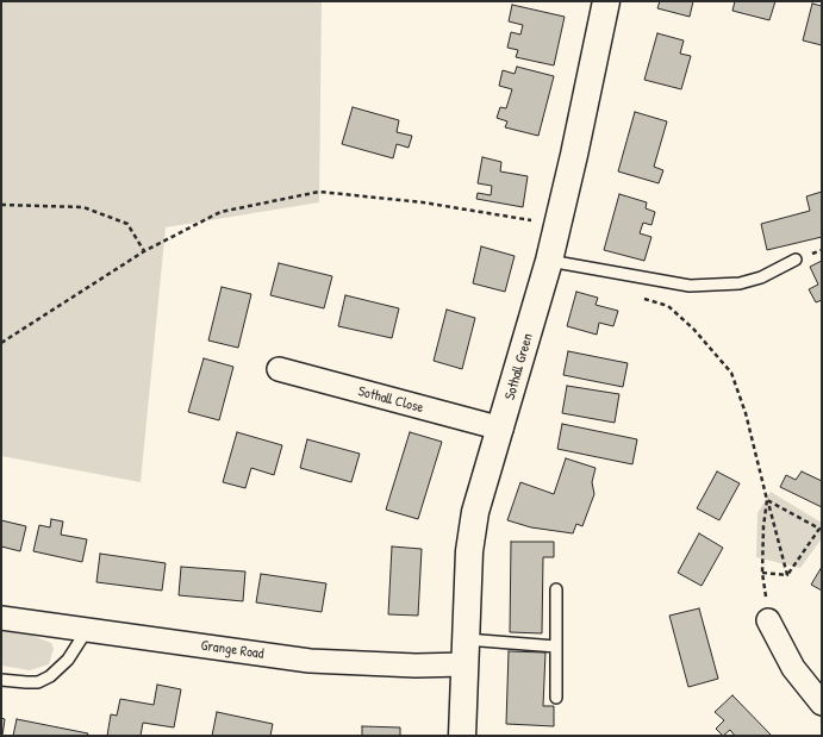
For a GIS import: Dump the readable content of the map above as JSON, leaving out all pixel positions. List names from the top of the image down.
{
  "streets": {
    "street": ["Sothall Green", "Sothall Close", "Grange Road"]
  },
  "crossings": [
    ["Sothall Green", "Sothall Close"],
    ["Sothall Green", "Grange Road"]
  ]
}
